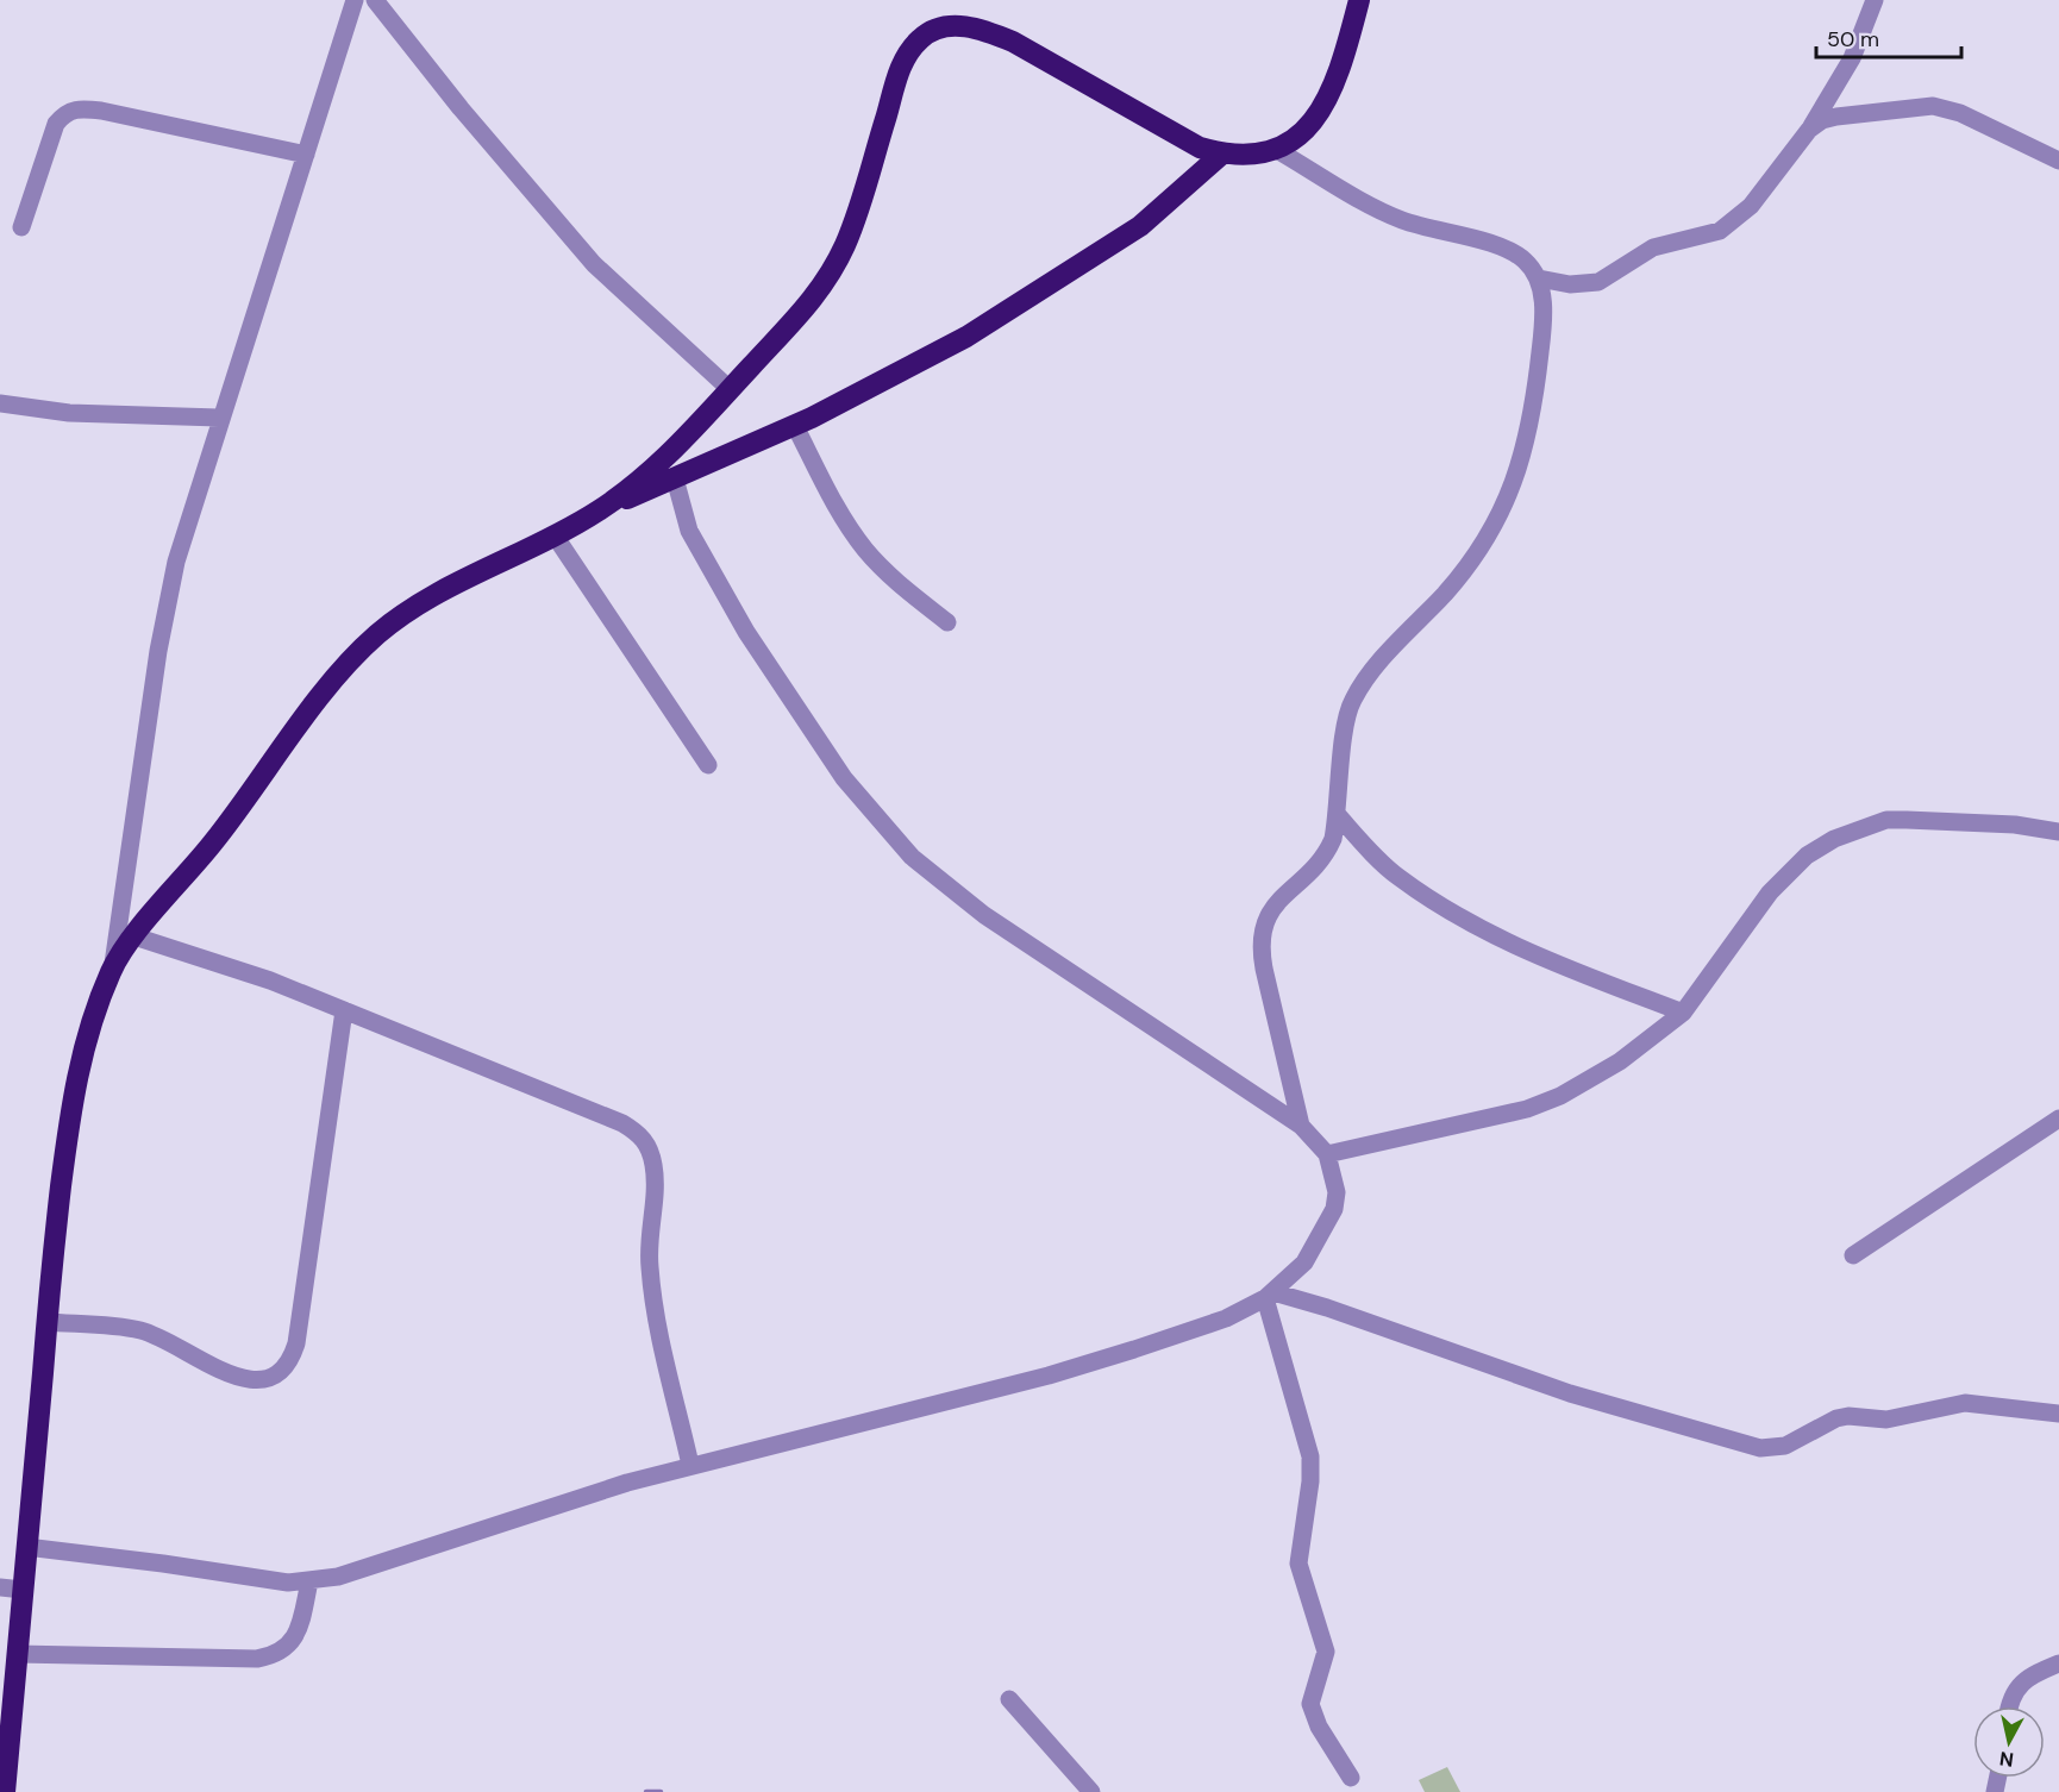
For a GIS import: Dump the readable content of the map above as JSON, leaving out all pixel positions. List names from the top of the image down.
{
  "scale_bar": "50 m",
  "north": "bottom"
}
